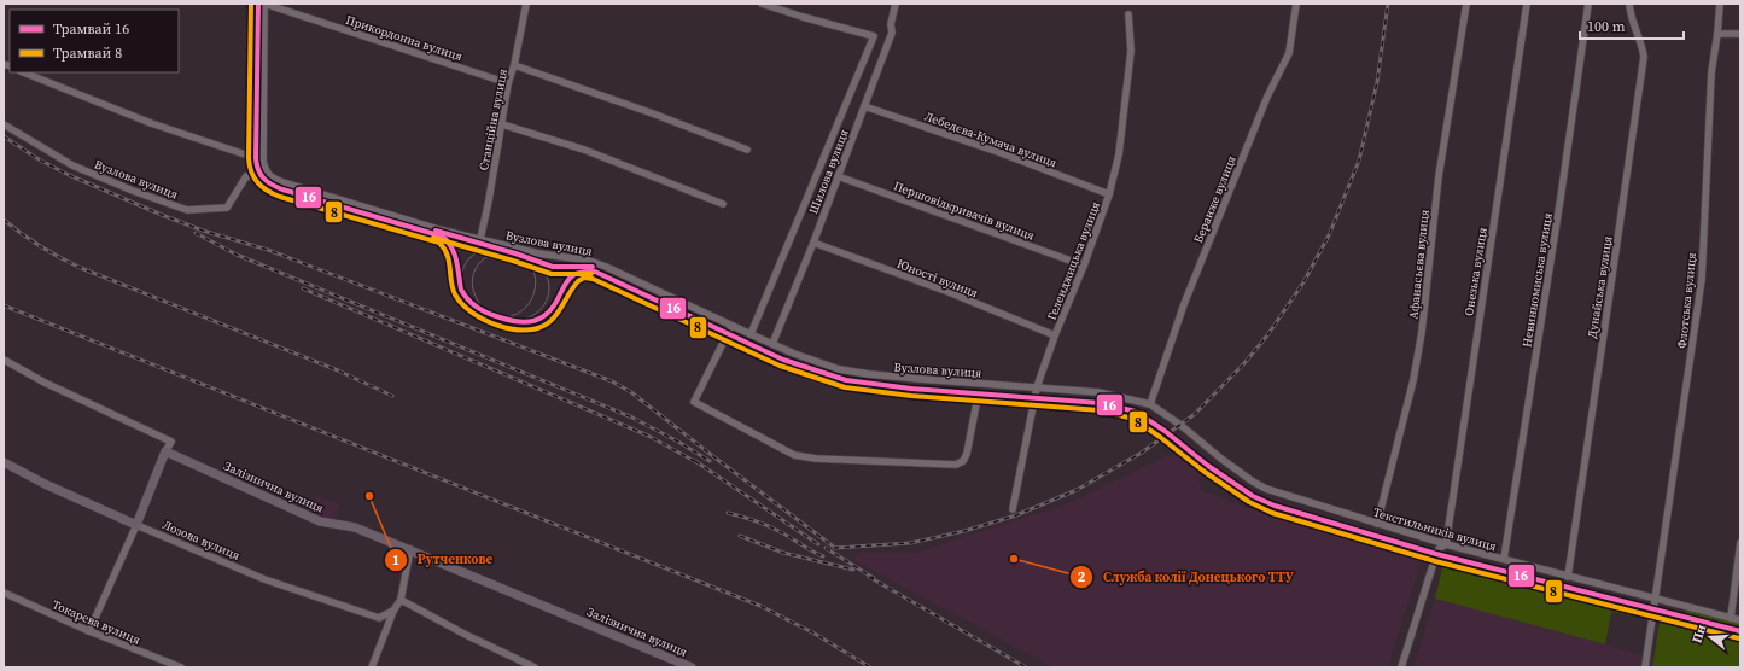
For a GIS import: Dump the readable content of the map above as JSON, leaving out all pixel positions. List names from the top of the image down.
{
  "streets": {
    "main road": ["Залізнична вулиця", "Лозова вулиця"],
    "street": [
      "Прикордонна вулиця",
      "Станційна вулиця",
      "Лебедєва-Кумача вулиця",
      "Шилова вулиця",
      "Вузлова вулиця",
      "Беранже вулиця",
      "Першовідкривачів вулиця",
      "Геленджицька вулиця",
      "Афанасьєва вулиця",
      "Онезька вулиця",
      "Юності вулиця",
      "Невинномиська вулиця",
      "Дунайська вулиця",
      "Флотська вулиця",
      "Текстильників вулиця",
      "Токарева вулиця"
    ]
  },
  "crossings": [
    ["Прикордонна вулиця", "Станційна вулиця"],
    ["Станційна вулиця", "Вузлова вулиця"],
    ["Лебедєва-Кумача вулиця", "Шилова вулиця"],
    ["Лебедєва-Кумача вулиця", "Геленджицька вулиця"],
    ["Шилова вулиця", "Вузлова вулиця"],
    ["Шилова вулиця", "Першовідкривачів вулиця"],
    ["Шилова вулиця", "Юності вулиця"],
    ["Вузлова вулиця", "Беранже вулиця"],
    ["Вузлова вулиця", "Геленджицька вулиця"],
    ["Вузлова вулиця", "Текстильників вулиця"],
    ["Беранже вулиця", "Текстильників вулиця"],
    ["Першовідкривачів вулиця", "Геленджицька вулиця"],
    ["Геленджицька вулиця", "Юності вулиця"],
    ["Афанасьєва вулиця", "Текстильників вулиця"],
    ["Онезька вулиця", "Текстильників вулиця"],
    ["Невинномиська вулиця", "Текстильників вулиця"],
    ["Дунайська вулиця", "Текстильників вулиця"],
    ["Флотська вулиця", "Текстильників вулиця"]
  ],
  "places": ["Рутченкове", "Служба колії Донецького ТТУ"],
  "lines": ["tram line 16", "tram line 8"],
  "legend": ["Трамвай 16", "Трамвай 8"],
  "scale_bar": "100 m",
  "north": "left"
}
